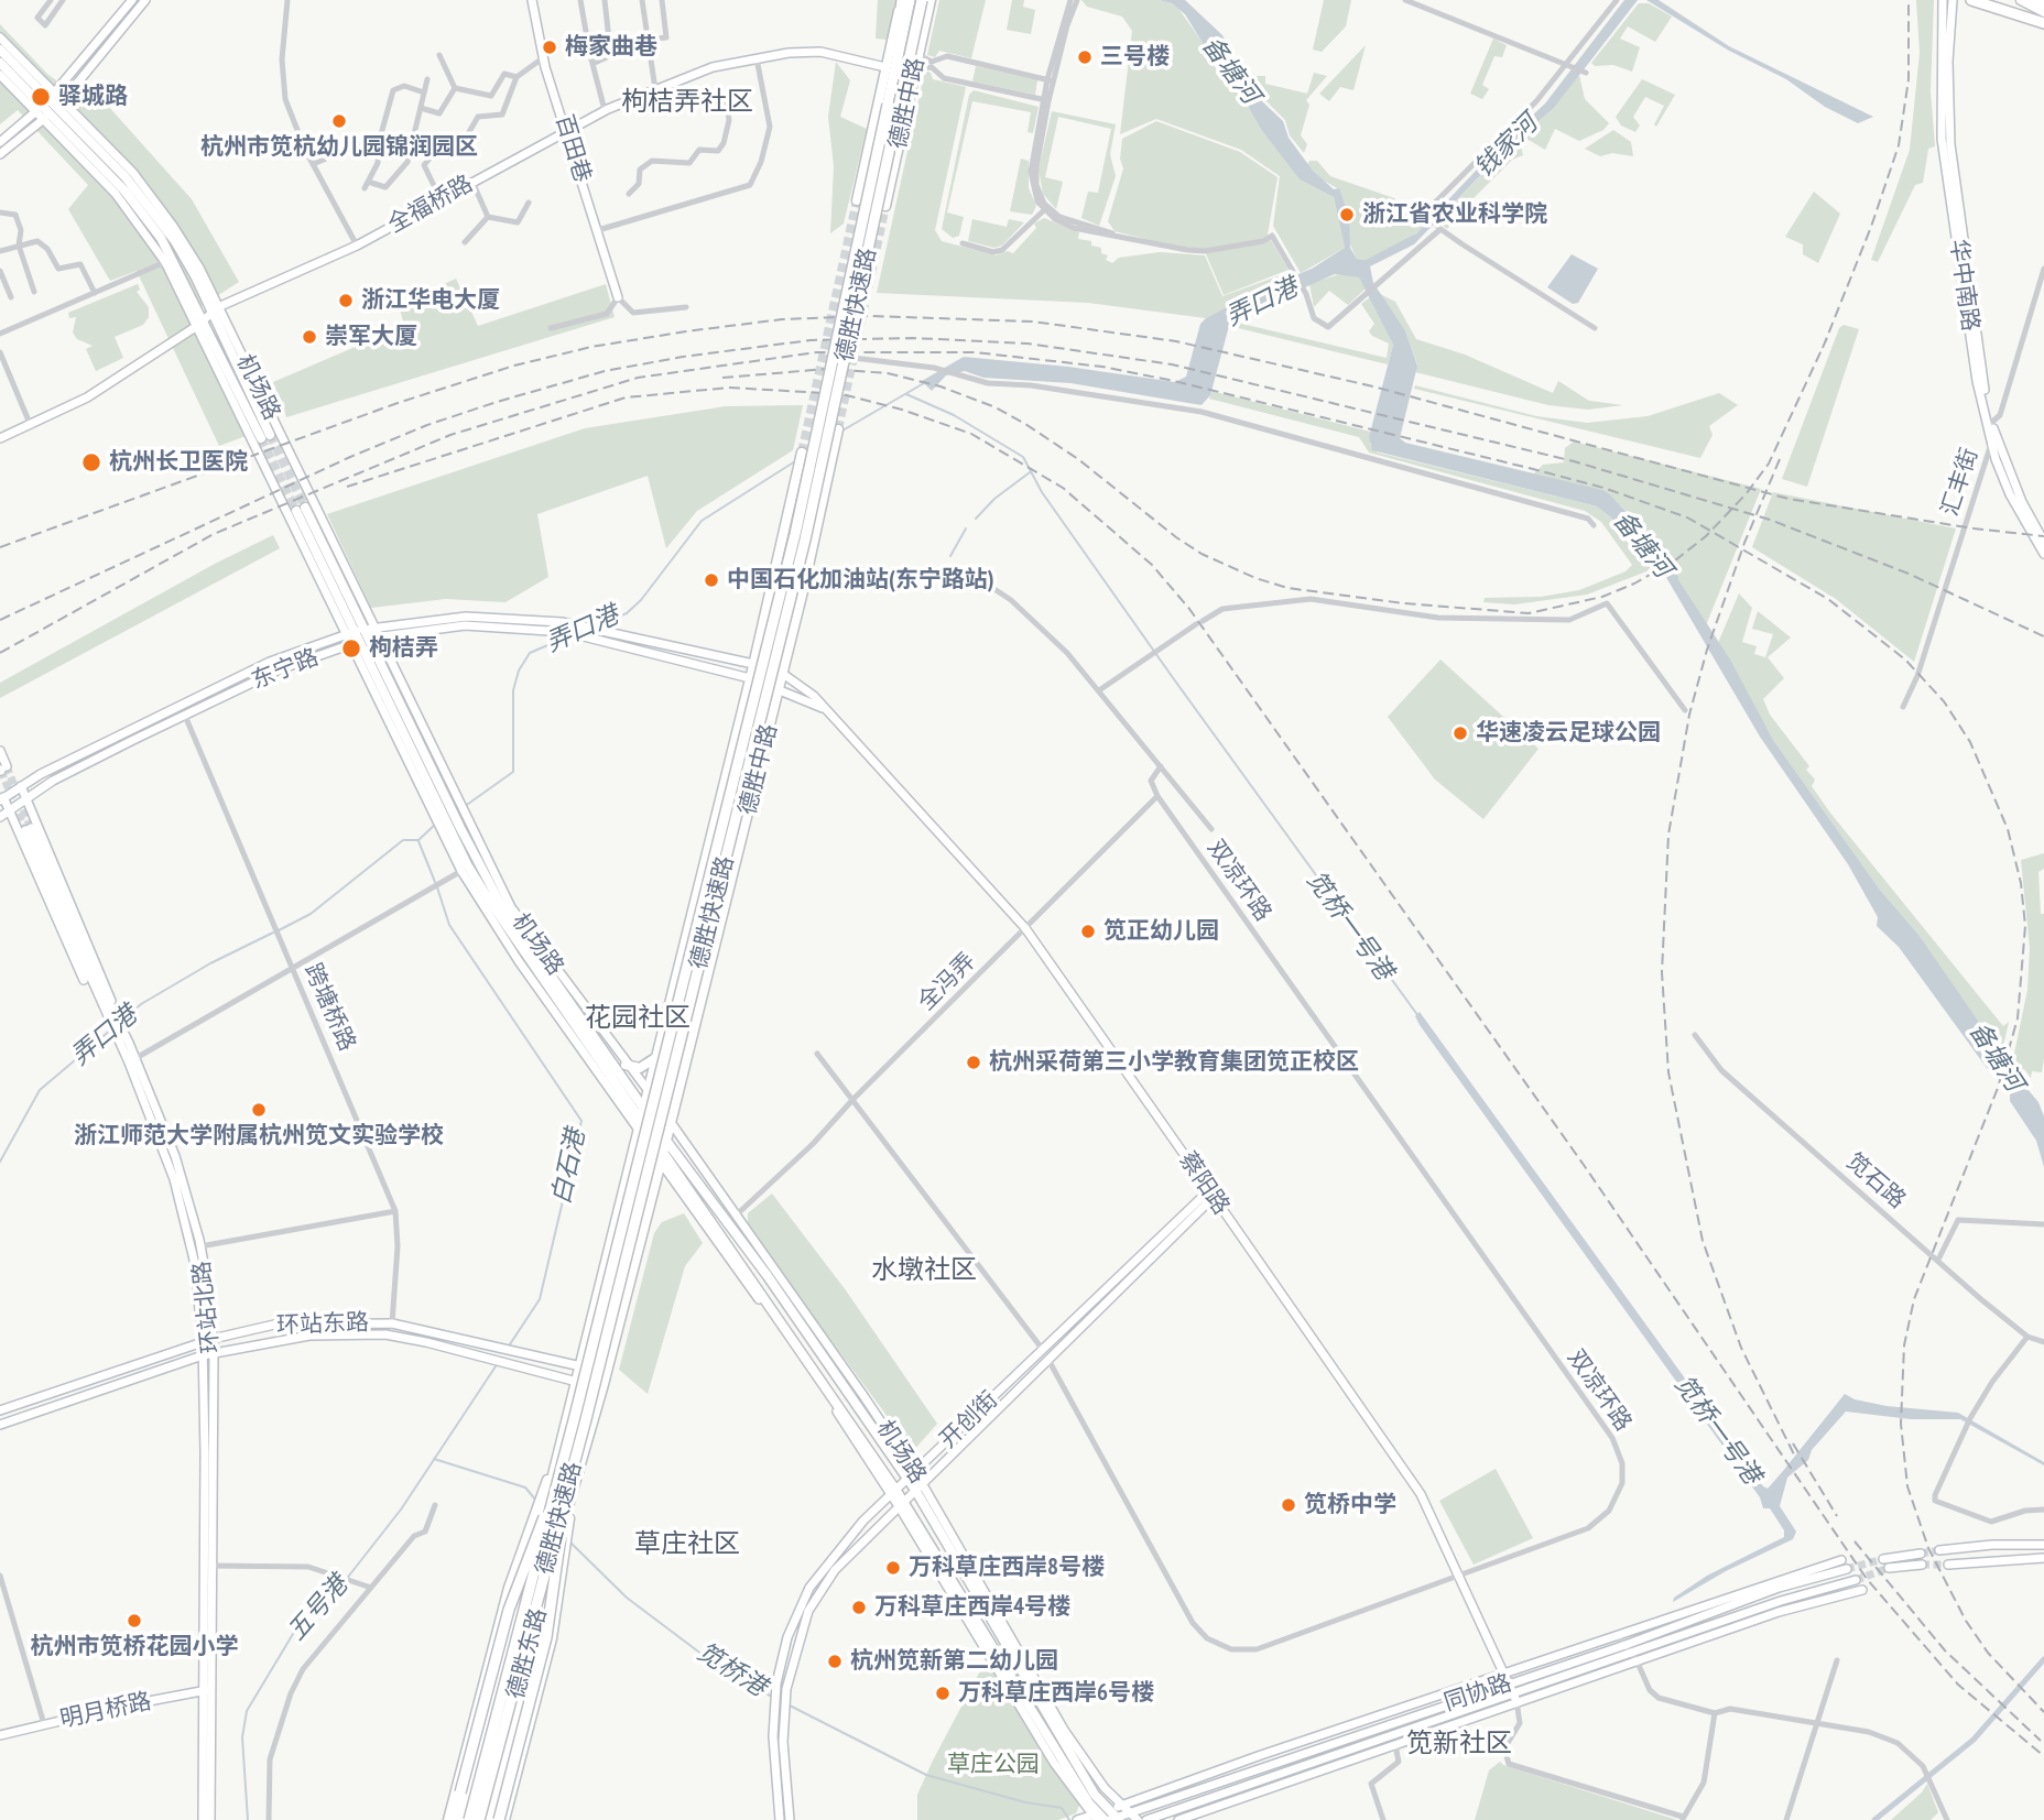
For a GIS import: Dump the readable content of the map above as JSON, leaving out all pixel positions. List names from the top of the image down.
{
  "streets": {
    "highway": ["德胜快速路"],
    "main road": [
      "德胜中路",
      "百田巷",
      "全福桥路",
      "华中南路",
      "机场路",
      "东宁路",
      "蔡阳路",
      "环站北路",
      "环站东路",
      "开创街",
      "德胜东路",
      "同协路",
      "明月桥路"
    ],
    "street": [
      "汇丰街",
      "双凉环路",
      "全冯弄",
      "跨塘桥路",
      "笕石路"
    ]
  },
  "crossings": [
    ["德胜中路", "全福桥路"],
    ["德胜中路", "机场路"],
    ["德胜中路", "东宁路"],
    ["德胜中路", "蔡阳路"],
    ["德胜中路", "德胜东路"],
    ["百田巷", "全福桥路"],
    ["全福桥路", "机场路"],
    ["华中南路", "汇丰街"],
    ["德胜快速路", "德胜东路"],
    ["机场路", "东宁路"],
    ["机场路", "全冯弄"],
    ["机场路", "开创街"],
    ["机场路", "德胜东路"],
    ["机场路", "同协路"],
    ["东宁路", "跨塘桥路"],
    ["东宁路", "蔡阳路"],
    ["双凉环路", "全冯弄"],
    ["双凉环路", "蔡阳路"],
    ["双凉环路", "开创街"],
    ["全冯弄", "蔡阳路"],
    ["跨塘桥路", "环站东路"],
    ["蔡阳路", "开创街"],
    ["蔡阳路", "同协路"],
    ["环站北路", "环站东路"],
    ["环站北路", "明月桥路"],
    ["环站东路", "德胜东路"]
  ],
  "districts": [
    "枸桔弄社区",
    "花园社区",
    "水墩社区",
    "草庄社区",
    "笕新社区"
  ],
  "water": [
    "备塘河",
    "钱家河",
    "弄口港",
    "笕桥一号港",
    "白石港",
    "五号港",
    "笕桥港"
  ],
  "parks": ["草庄公园"],
  "places": [
    "梅家曲巷",
    "三号楼",
    "驿城路",
    "杭州市笕杭幼儿园锦润园区",
    "浙江省农业科学院",
    "浙江华电大厦",
    "崇军大厦",
    "杭州长卫医院",
    "中国石化加油站(东宁路站)",
    "枸桔弄",
    "华速凌云足球公园",
    "笕正幼儿园",
    "杭州采荷第三小学教育集团笕正校区",
    "浙江师范大学附属杭州笕文实验学校",
    "笕桥中学",
    "万科草庄西岸8号楼",
    "万科草庄西岸4号楼",
    "杭州市笕桥花园小学",
    "杭州笕新第二幼儿园",
    "万科草庄西岸6号楼"
  ]
}
